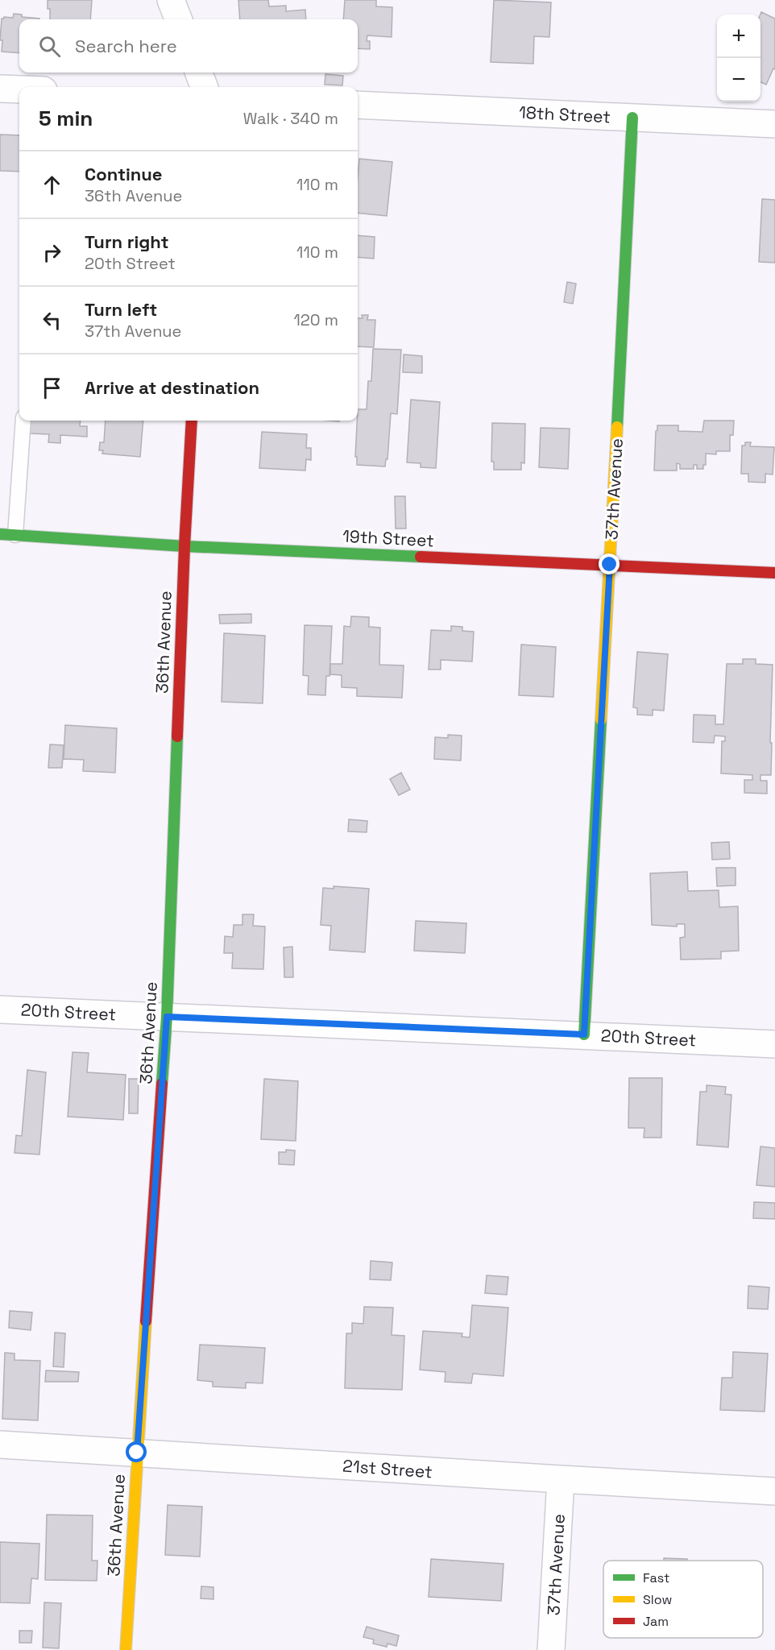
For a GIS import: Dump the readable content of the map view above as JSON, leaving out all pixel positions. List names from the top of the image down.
{
  "streets": {
    "street": [
      "18th Street",
      "37th Avenue",
      "19th Street",
      "36th Avenue",
      "20th Street",
      "21st Street"
    ]
  },
  "crossings": [
    ["18th Street", "37th Avenue"],
    ["37th Avenue", "19th Street"],
    ["37th Avenue", "20th Street"],
    ["37th Avenue", "21st Street"],
    ["19th Street", "36th Avenue"],
    ["36th Avenue", "20th Street"],
    ["36th Avenue", "21st Street"]
  ],
  "legend": ["Fast", "Slow", "Jam"],
  "page": {
    "map_buttons": ["+", "−"],
    "search": "Search here",
    "heading": ["5 min", "Walk · 340 m"],
    "list": [
      ["Continue", "36th Avenue", "110 m"],
      ["Turn right", "20th Street", "110 m"],
      ["Turn left", "37th Avenue", "120 m"],
      "Arrive at destination"
    ]
  }
}
